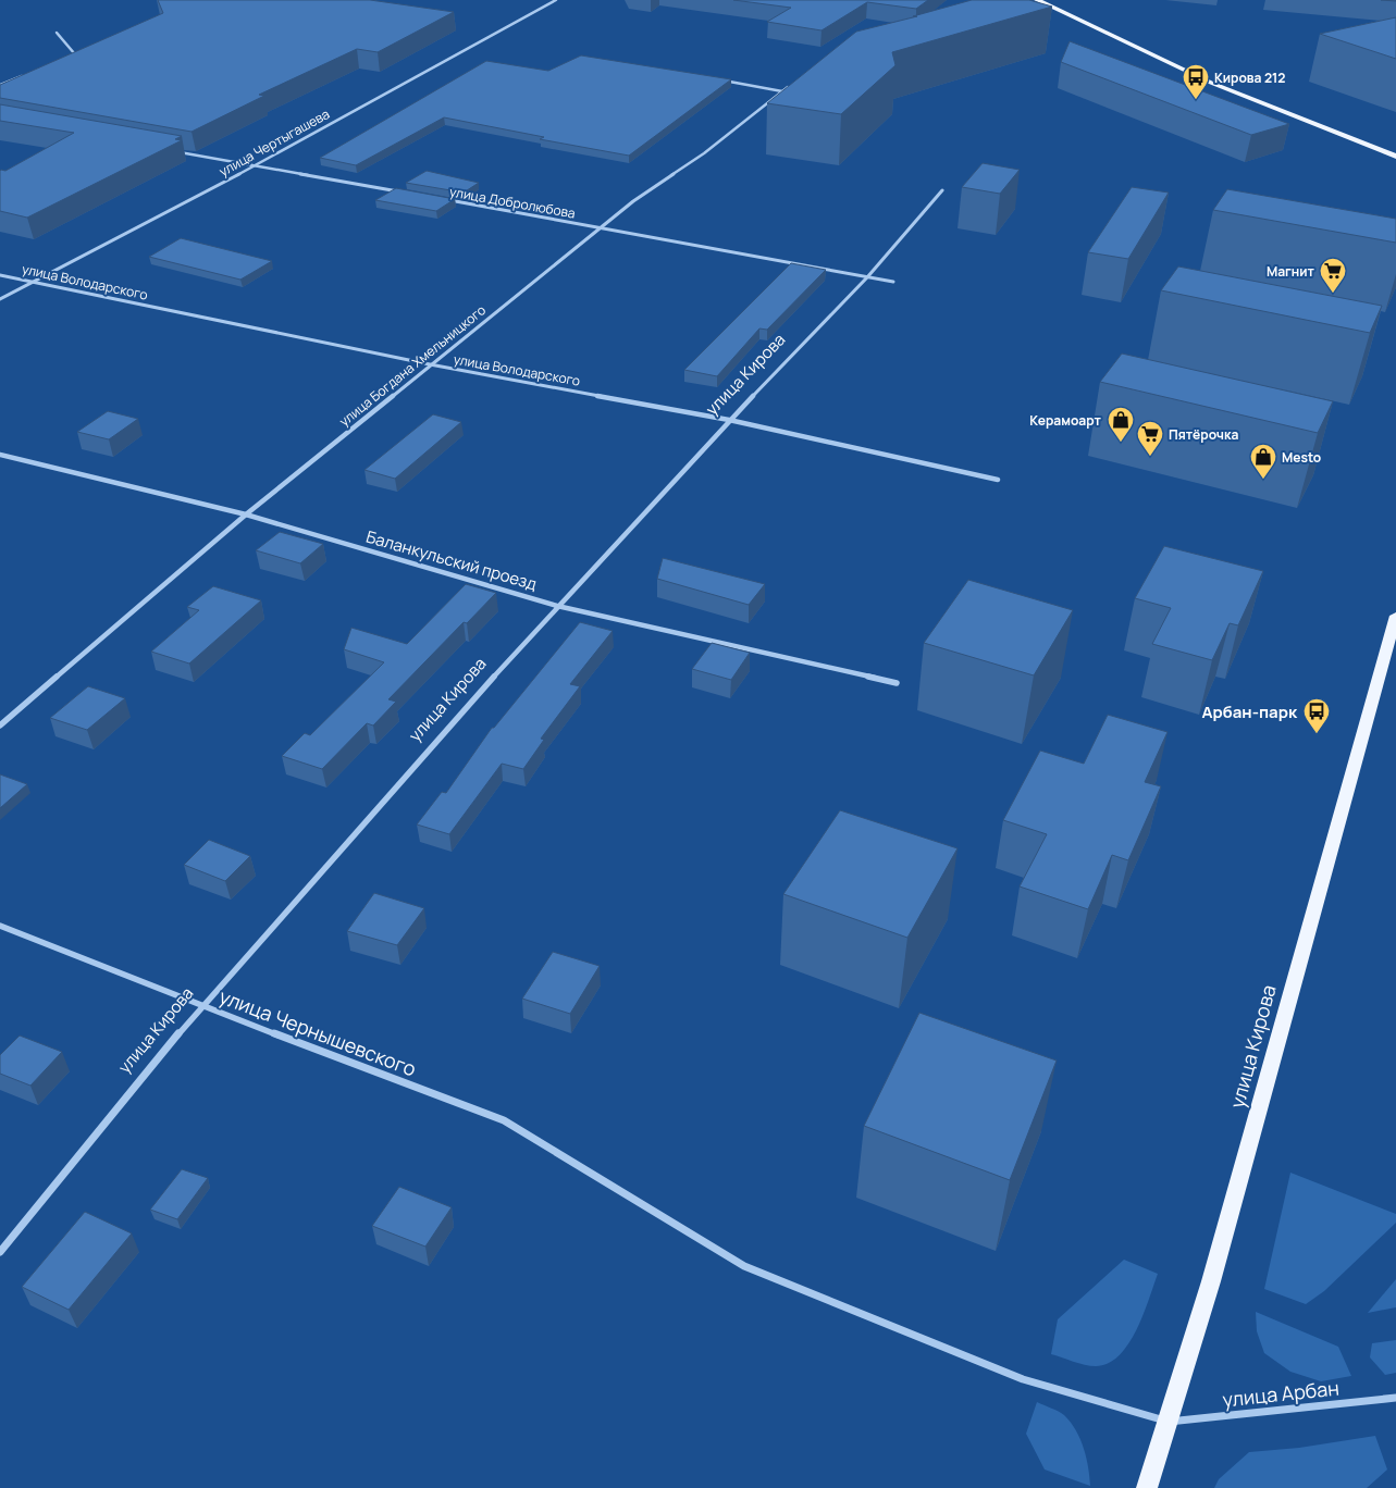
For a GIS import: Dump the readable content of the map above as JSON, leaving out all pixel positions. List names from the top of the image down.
{
  "streets": {
    "main road": ["улица Кирова"],
    "street": [
      "улица Чертыгашева",
      "улица Добролюбова",
      "улица Володарского",
      "улица Богдана Хмельницкого",
      "Баланкульский проезд",
      "улица Чернышевского",
      "улица Арбан"
    ]
  },
  "crossings": [
    ["улица Чертыгашева", "улица Володарского"],
    ["улица Добролюбова", "улица Богдана Хмельницкого"],
    ["улица Добролюбова", "улица Кирова"],
    ["улица Володарского", "улица Богдана Хмельницкого"],
    ["улица Володарского", "улица Кирова"],
    ["улица Богдана Хмельницкого", "Баланкульский проезд"],
    ["улица Кирова", "Баланкульский проезд"],
    ["улица Кирова", "улица Чернышевского"],
    ["улица Кирова", "улица Арбан"],
    ["улица Чернышевского", "улица Арбан"]
  ],
  "places": {
    "bus stop": ["Кирова 212", "Арбан-парк"],
    "supermarket": ["Магнит", "Пятёрочка"],
    "shop": ["Керамоарт", "Mesto"]
  }
}
